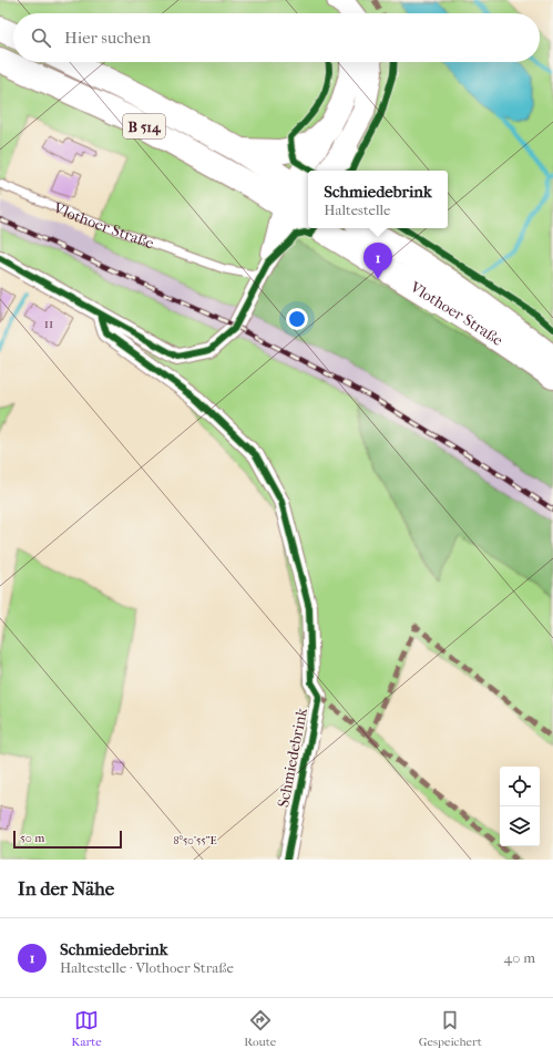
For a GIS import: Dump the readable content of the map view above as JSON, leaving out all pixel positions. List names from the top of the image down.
{
  "streets": {
    "main road": ["B 514", "Vlothoer Straße"],
    "street": ["Schmiedebrink"]
  },
  "house_numbers": ["11"],
  "scale_bar": "50 m",
  "page": {
    "search": "Hier suchen",
    "popup": ["Schmiedebrink", "Haltestelle"],
    "pins": "1",
    "scale": "50 m",
    "heading": "In der Nähe",
    "list": [
      {
        "mark": "1",
        "name": "Schmiedebrink",
        "note": "Haltestelle · Vlothoer Straße",
        "value": "40 m"
      }
    ],
    "nav": ["Karte", "Route", "Gespeichert"]
  },
  "coordinates": ["8°50'55\"E"]
}
